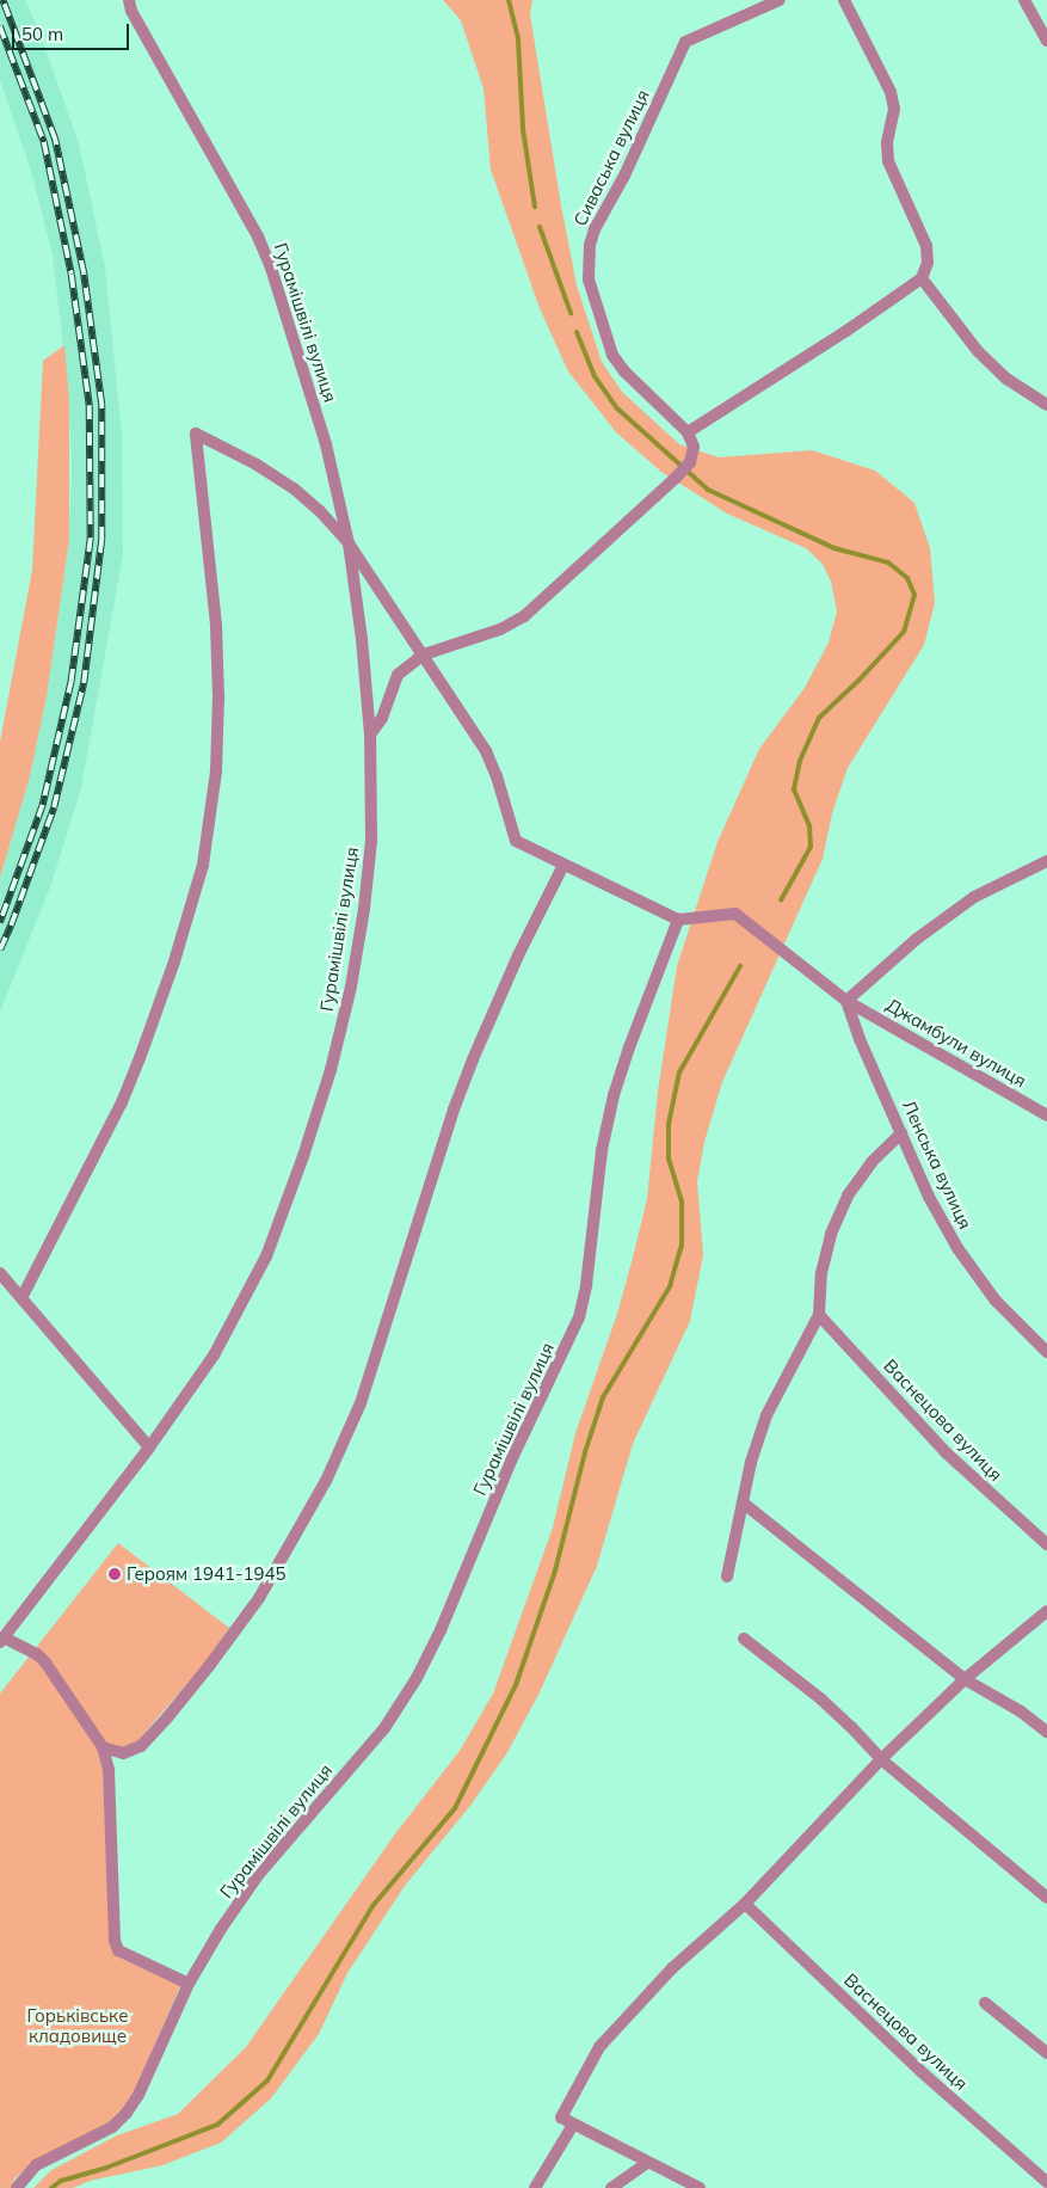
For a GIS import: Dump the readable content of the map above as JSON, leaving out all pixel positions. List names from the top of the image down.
{
  "streets": {
    "street": [
      "Сиваська вулиця",
      "Гурамішвілі вулиця",
      "Джамбули вулиця",
      "Ленська вулиця",
      "Васнецова вулиця"
    ]
  },
  "crossings": [
    ["Гурамішвілі вулиця", "Джамбули вулиця"],
    ["Джамбули вулиця", "Ленська вулиця"]
  ],
  "parks": ["Горьківське кладовище"],
  "places": ["Героям 1941-1945"],
  "scale_bar": "50 m"
}
